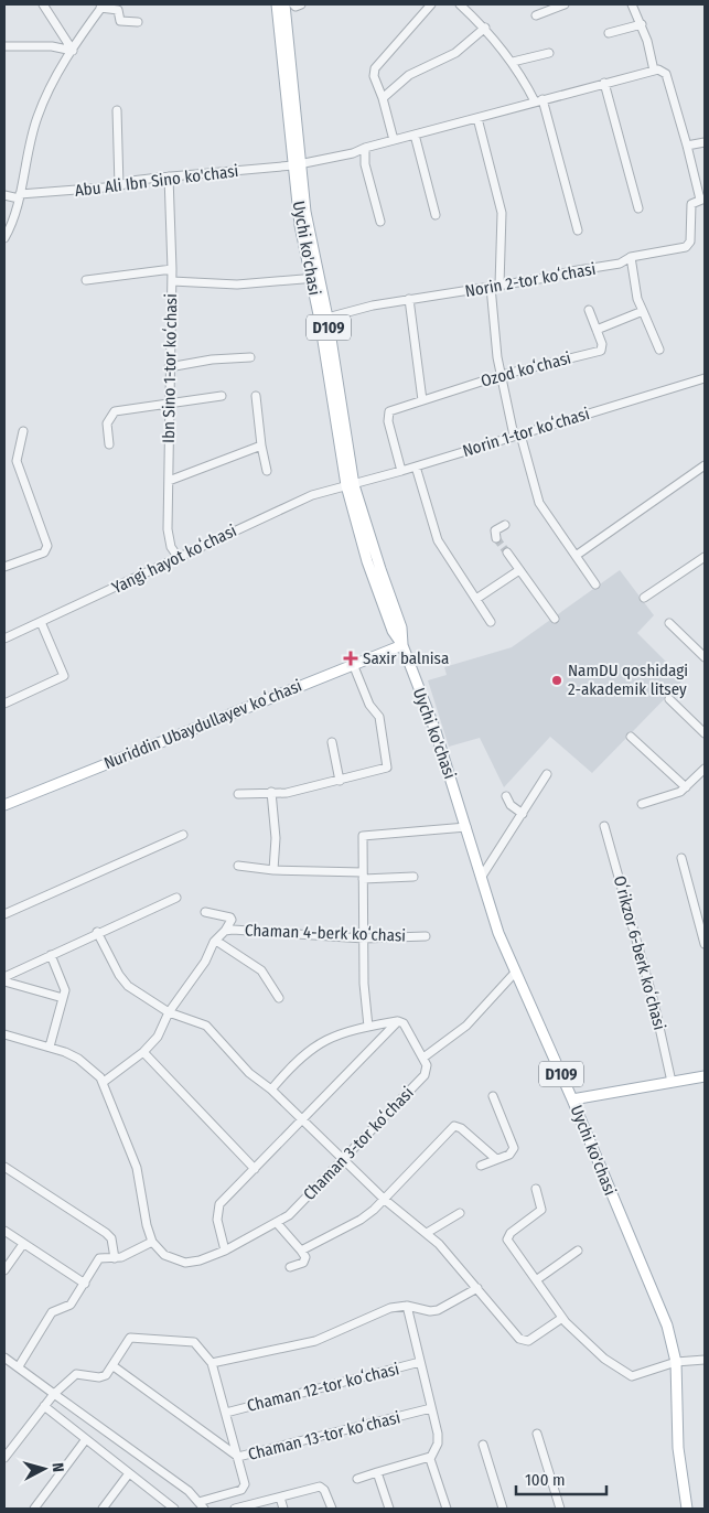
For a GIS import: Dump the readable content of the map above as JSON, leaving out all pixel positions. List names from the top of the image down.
{
  "streets": {
    "main road": ["Uychi ko'chasi", "D109", "Nuriddin Ubaydullayev koʻchasi"],
    "street": [
      "Abu Ali Ibn Sino ko'chasi",
      "Norin 2-tor koʻchasi",
      "Ibn Sino 1-tor koʻchasi",
      "Ozod koʻchasi",
      "Norin 1-tor koʻchasi",
      "Yangi hayot koʻchasi",
      "Chaman 4-berk koʻchasi",
      "Oʻrikzor 6-berk koʻchasi",
      "Chaman 3-tor koʻchasi",
      "Chaman 12-tor koʻchasi",
      "Chaman 13-tor koʻchasi"
    ]
  },
  "crossings": [
    ["Abu Ali Ibn Sino ko'chasi", "Uychi ko'chasi"],
    ["Abu Ali Ibn Sino ko'chasi", "Ibn Sino 1-tor koʻchasi"],
    ["Uychi ko'chasi", "Norin 2-tor koʻchasi"],
    ["Uychi ko'chasi", "Norin 1-tor koʻchasi"],
    ["Uychi ko'chasi", "Yangi hayot koʻchasi"],
    ["Uychi ko'chasi", "Nuriddin Ubaydullayev koʻchasi"],
    ["Ibn Sino 1-tor koʻchasi", "Yangi hayot koʻchasi"],
    ["Ozod koʻchasi", "Norin 1-tor koʻchasi"],
    ["Norin 1-tor koʻchasi", "Yangi hayot koʻchasi"]
  ],
  "places": {
    "health": ["Saxir balnisa"],
    "other": ["NamDU qoshidagi 2-akademik litsey"]
  },
  "scale_bar": "100 m",
  "north": "right"
}
